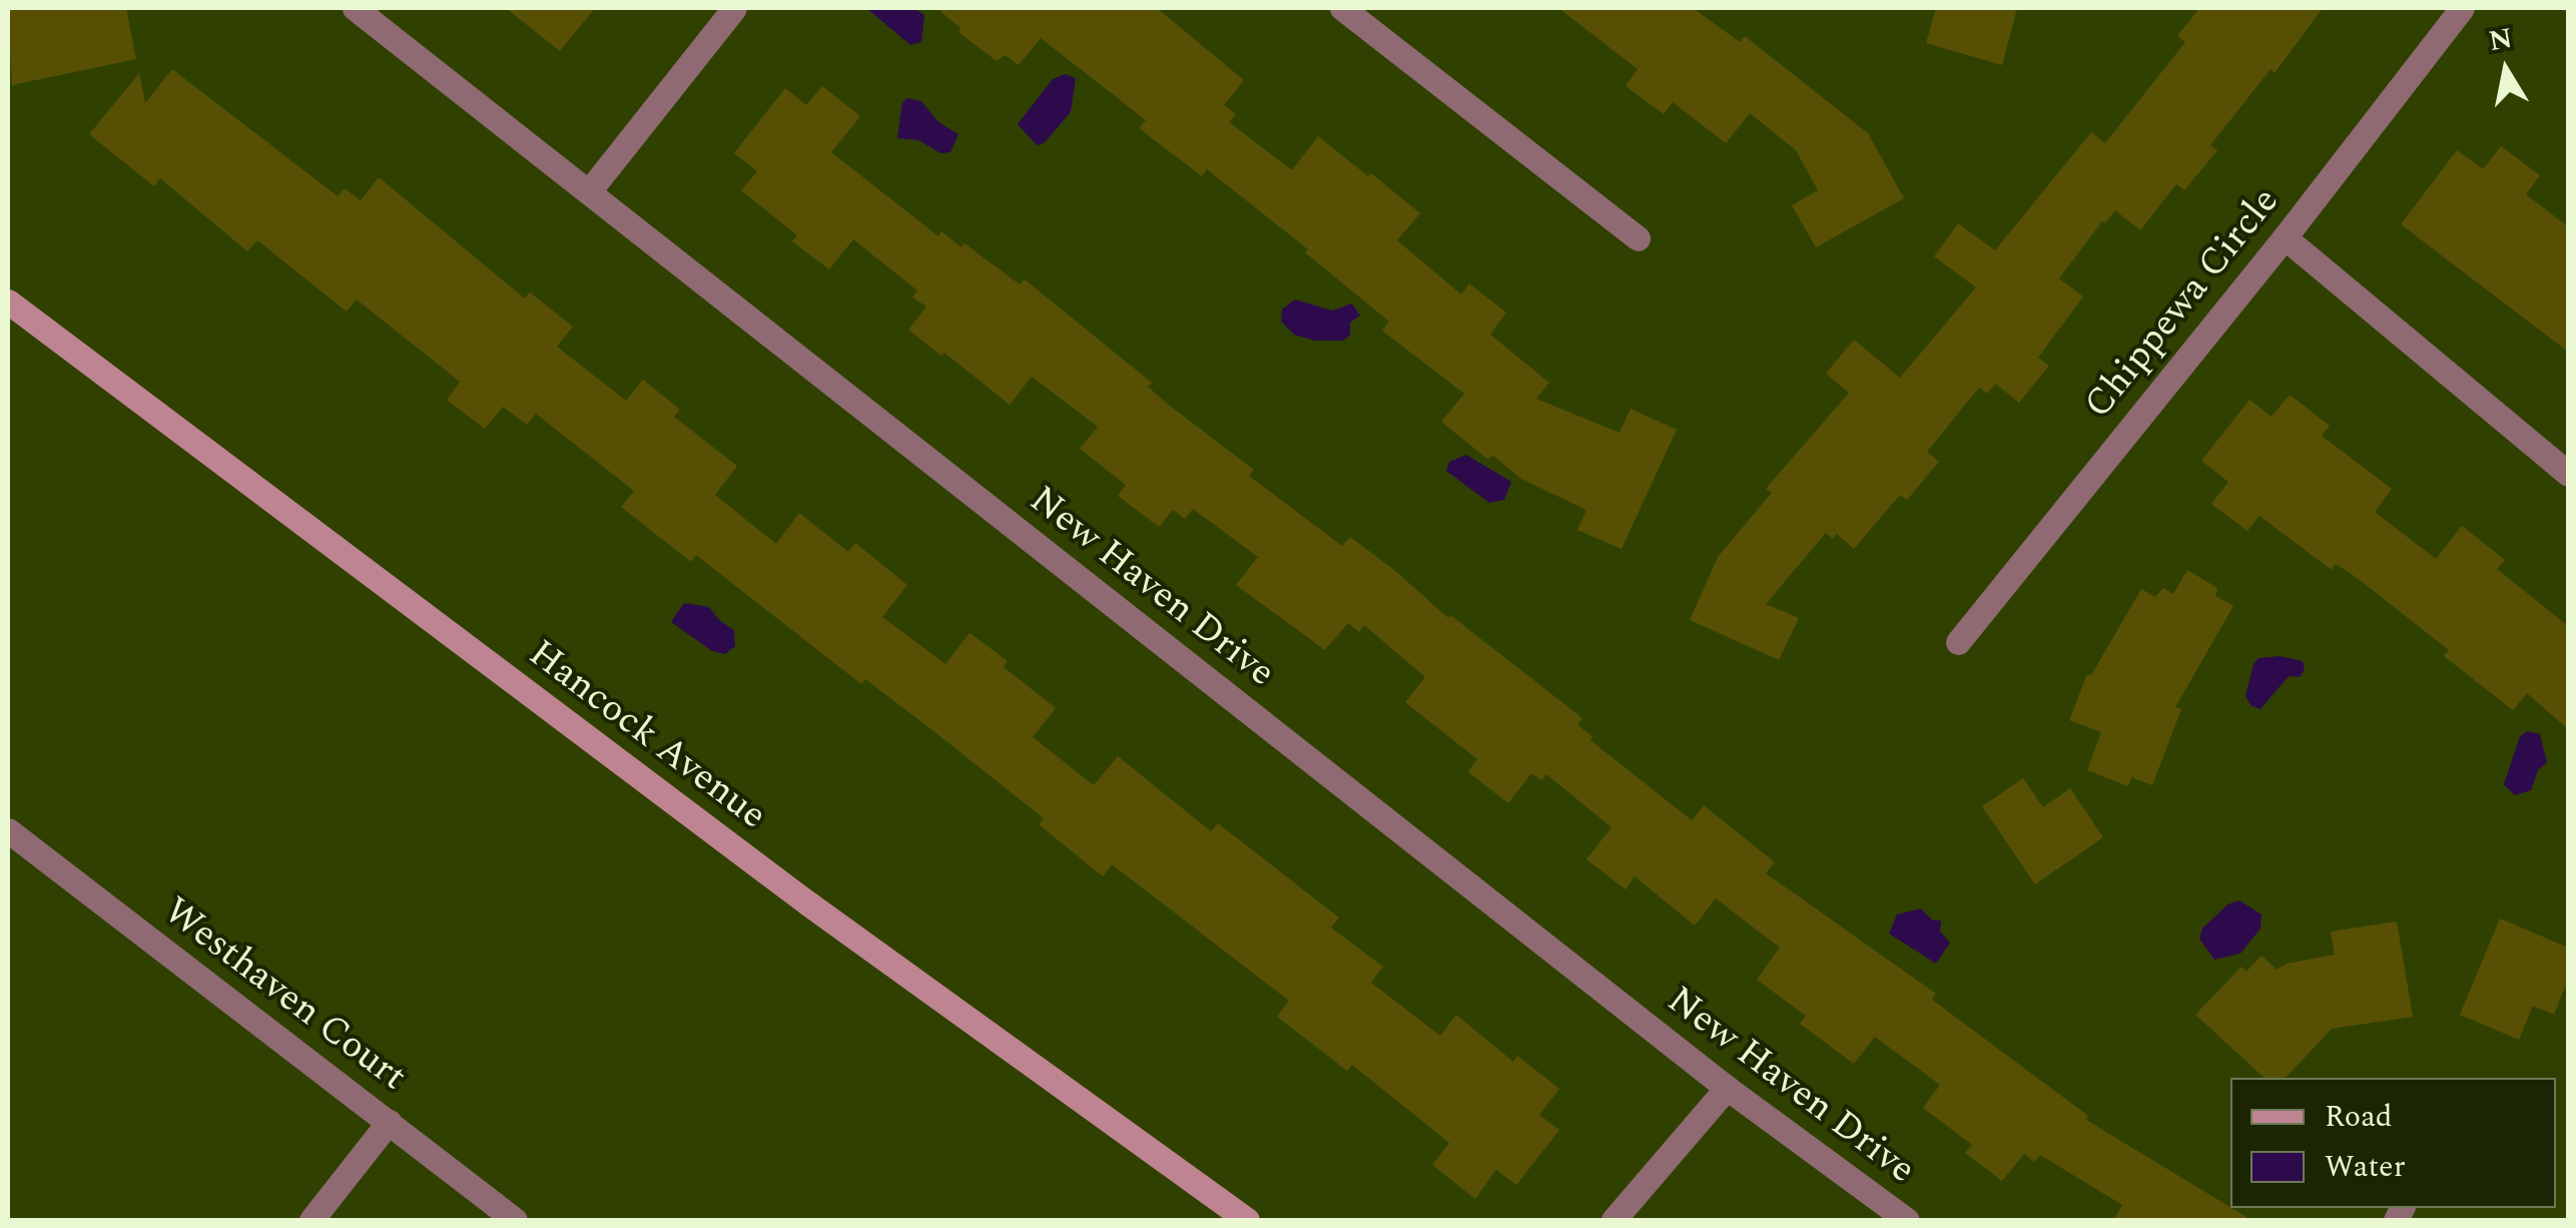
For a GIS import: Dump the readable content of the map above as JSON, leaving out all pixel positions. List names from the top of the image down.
{
  "streets": {
    "main road": ["Hancock Avenue"],
    "street": ["Chippewa Circle", "New Haven Drive", "Westhaven Court"]
  },
  "legend": ["Road", "Water"],
  "north": "top"
}
